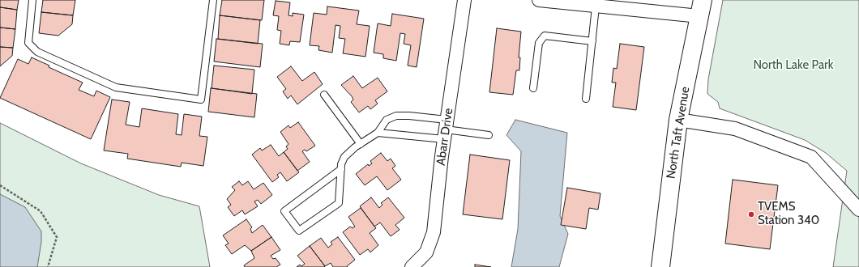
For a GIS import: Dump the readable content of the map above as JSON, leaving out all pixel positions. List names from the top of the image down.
{
  "streets": {
    "main road": ["North Taft Avenue"],
    "street": ["Abarr Drive"]
  },
  "parks": ["North Lake Park"],
  "places": ["TVEMS Station 340"]
}
